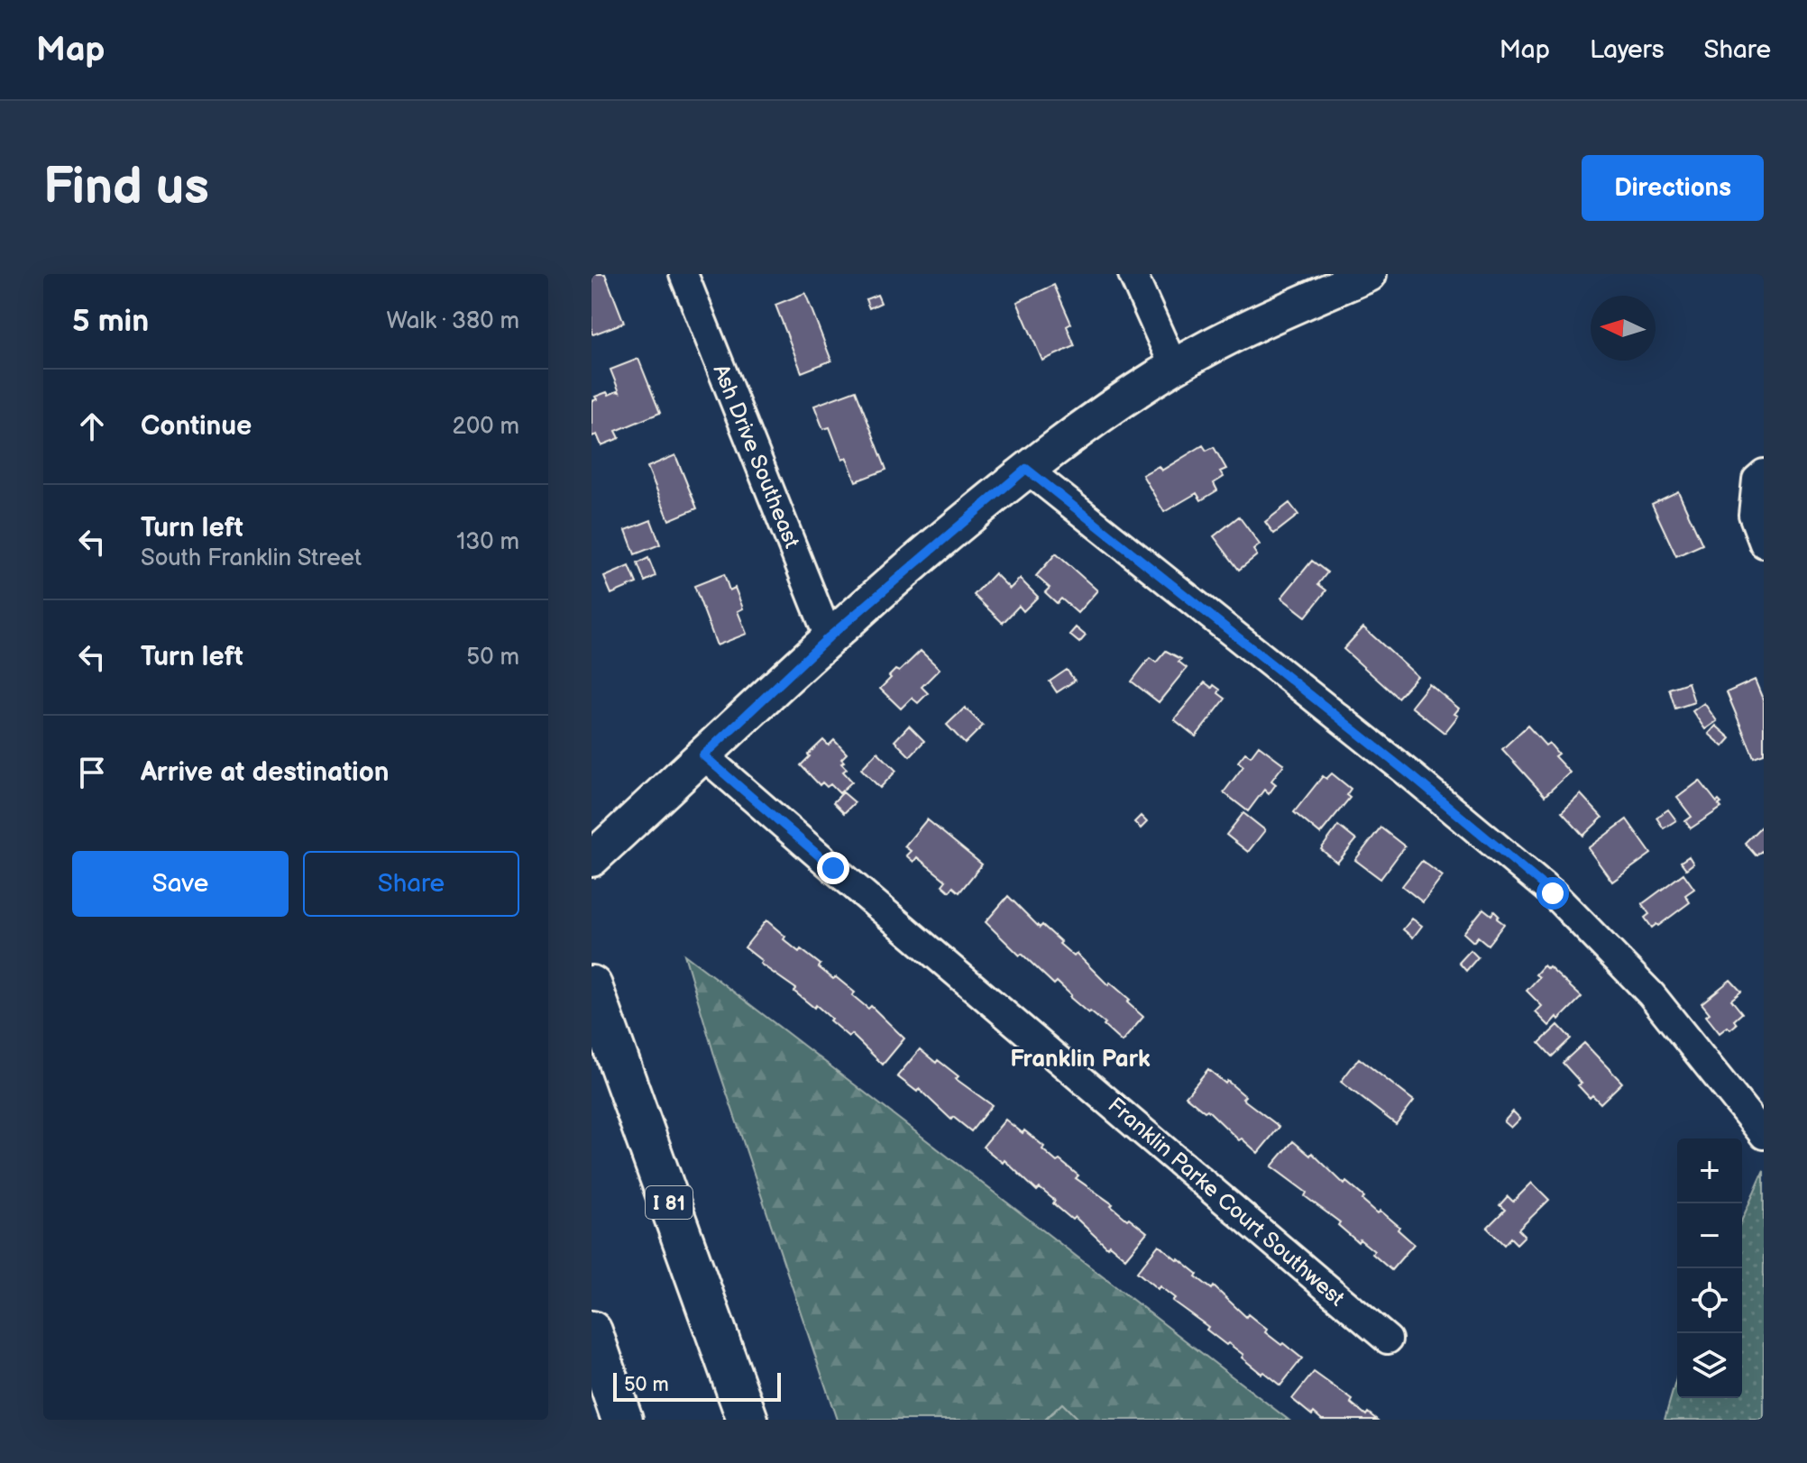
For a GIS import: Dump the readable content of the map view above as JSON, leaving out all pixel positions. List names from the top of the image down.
{
  "streets": {
    "highway": ["I 81"],
    "street": ["Ash Drive Southeast", "Franklin Parke Court Southwest"]
  },
  "districts": ["Franklin Park"],
  "scale_bar": "50 m",
  "north": "left",
  "page": {
    "header": "Map",
    "nav": ["Map", "Layers", "Share"],
    "buttons": [
      "Directions",
      ["Save", "Share"]
    ],
    "title": "Find us",
    "heading": ["5 min", "Walk · 380 m"],
    "list": [
      ["Continue", "200 m"],
      ["Turn left", "South Franklin Street", "130 m"],
      ["Turn left", "50 m"],
      "Arrive at destination"
    ],
    "map_buttons": ["+", "−"],
    "scale": "50 m"
  }
}
